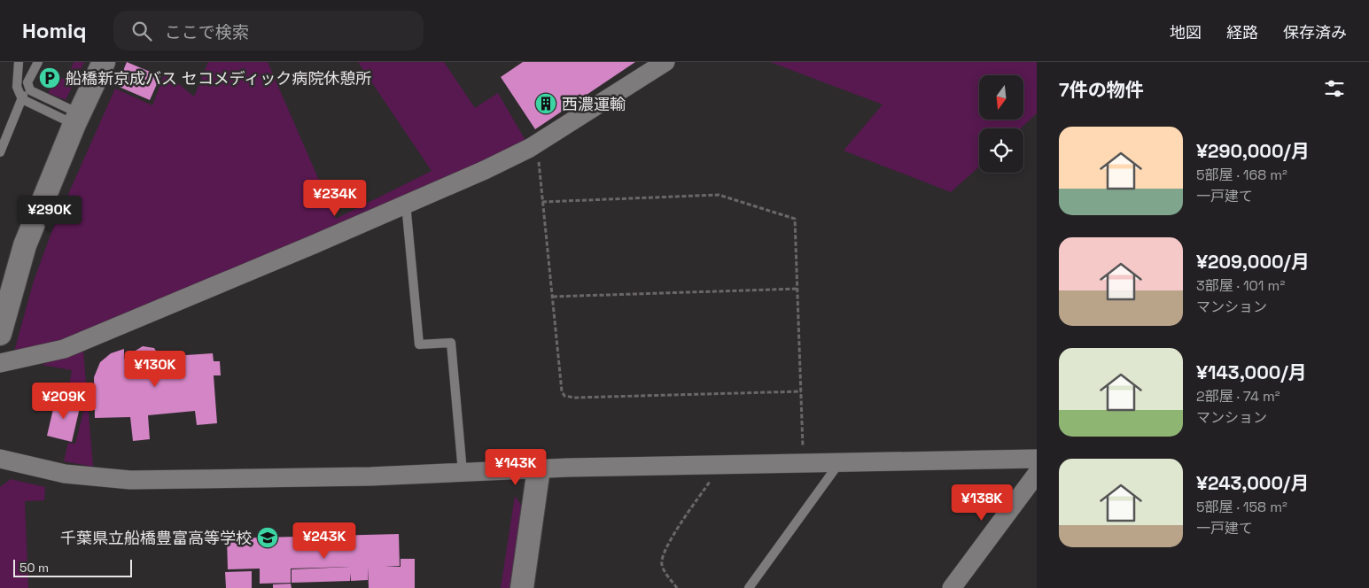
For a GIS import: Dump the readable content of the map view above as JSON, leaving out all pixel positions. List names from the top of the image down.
{
  "places": {
    "parking": ["船橋新京成バス セコメディック病院休憩所"],
    "building": ["西濃運輸"],
    "school or university": ["千葉県立船橋豊富高等学校"]
  },
  "scale_bar": "50 m",
  "north": "bottom",
  "page": {
    "header": "Homiq",
    "search": "ここで検索",
    "nav": ["地図", "経路", "保存済み"],
    "heading": "7件の物件",
    "list": [
      {
        "name": "¥290,000/月",
        "note": "5部屋 · 168 m² · 一戸建て"
      },
      {
        "name": "¥209,000/月",
        "note": "3部屋 · 101 m² · マンション"
      },
      {
        "name": "¥143,000/月",
        "note": "2部屋 · 74 m² · マンション"
      },
      {
        "name": "¥243,000/月",
        "note": "5部屋 · 158 m² · 一戸建て"
      }
    ],
    "price": [
      "¥234K",
      "¥290K",
      "¥130K",
      "¥209K",
      "¥143K",
      "¥138K",
      "¥243K"
    ],
    "scale": "50 m"
  }
}
